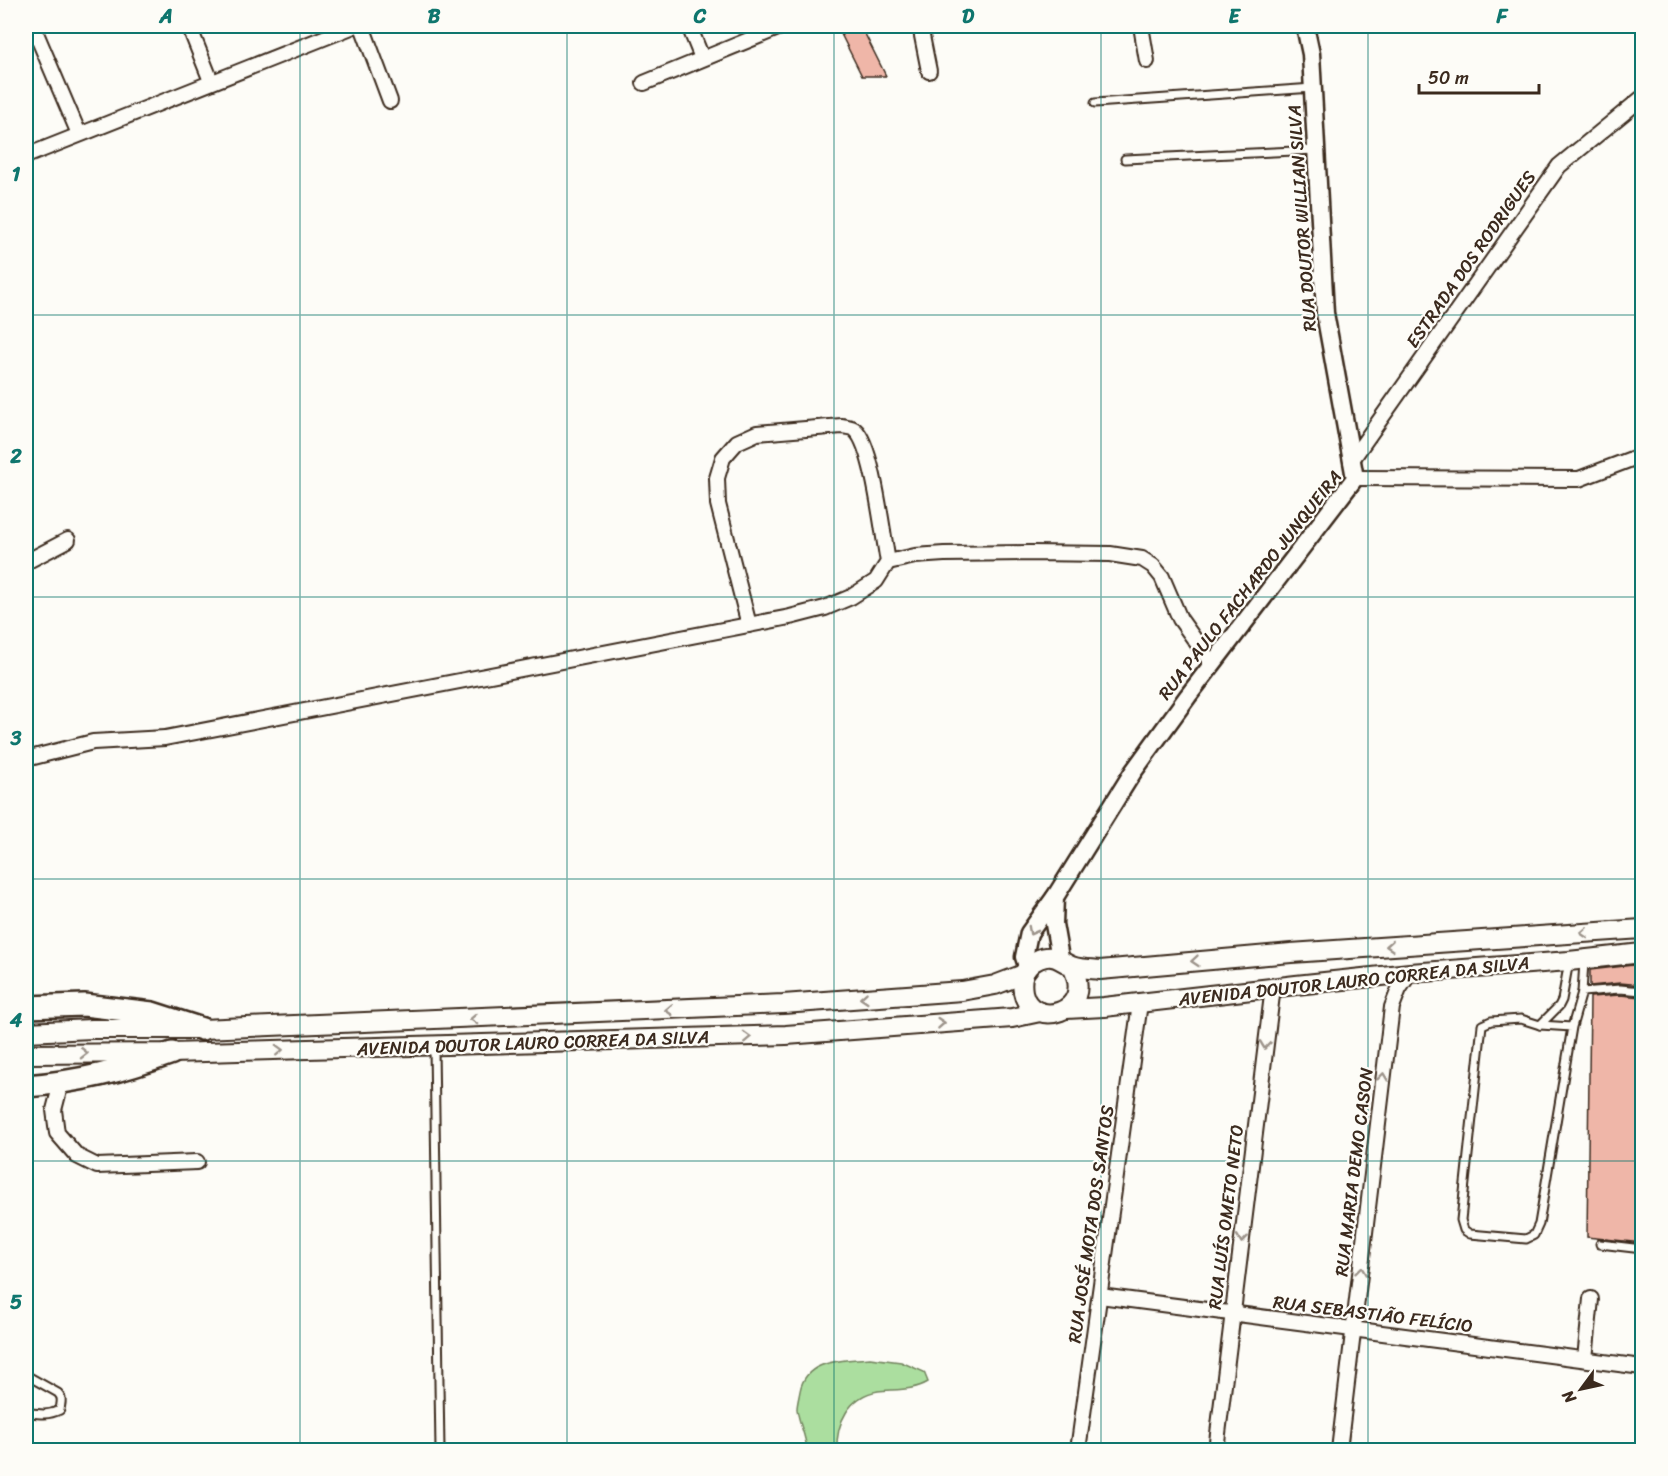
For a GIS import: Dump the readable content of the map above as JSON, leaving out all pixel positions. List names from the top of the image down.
{
  "streets": {
    "main road": ["AVENIDA DOUTOR LAURO CORREA DA SILVA"],
    "street": [
      "RUA DOUTOR WILLIAN SILVA",
      "ESTRADA DOS RODRIGUES",
      "RUA PAULO FACHARDO JUNQUEIRA",
      "RUA MARIA DEMO CASON",
      "RUA LUÍS OMETO NETO",
      "RUA JOSÉ MOTA DOS SANTOS",
      "RUA SEBASTIÃO FELÍCIO"
    ]
  },
  "crossings": [
    ["RUA DOUTOR WILLIAN SILVA", "ESTRADA DOS RODRIGUES"],
    ["RUA DOUTOR WILLIAN SILVA", "RUA PAULO FACHARDO JUNQUEIRA"],
    ["RUA PAULO FACHARDO JUNQUEIRA", "AVENIDA DOUTOR LAURO CORREA DA SILVA"],
    ["AVENIDA DOUTOR LAURO CORREA DA SILVA", "RUA MARIA DEMO CASON"],
    ["AVENIDA DOUTOR LAURO CORREA DA SILVA", "RUA LUÍS OMETO NETO"],
    ["AVENIDA DOUTOR LAURO CORREA DA SILVA", "RUA JOSÉ MOTA DOS SANTOS"],
    ["RUA MARIA DEMO CASON", "RUA SEBASTIÃO FELÍCIO"],
    ["RUA LUÍS OMETO NETO", "RUA SEBASTIÃO FELÍCIO"],
    ["RUA JOSÉ MOTA DOS SANTOS", "RUA SEBASTIÃO FELÍCIO"]
  ],
  "one_way": ["RUA MARIA DEMO CASON", "RUA LUÍS OMETO NETO"],
  "scale_bar": "50 m",
  "north": "bottom left",
  "grid": {
    "columns": [
      "A",
      "B",
      "C",
      "D",
      "E",
      "F"
    ],
    "rows": [
      "1",
      "2",
      "3",
      "4",
      "5"
    ]
  }
}
